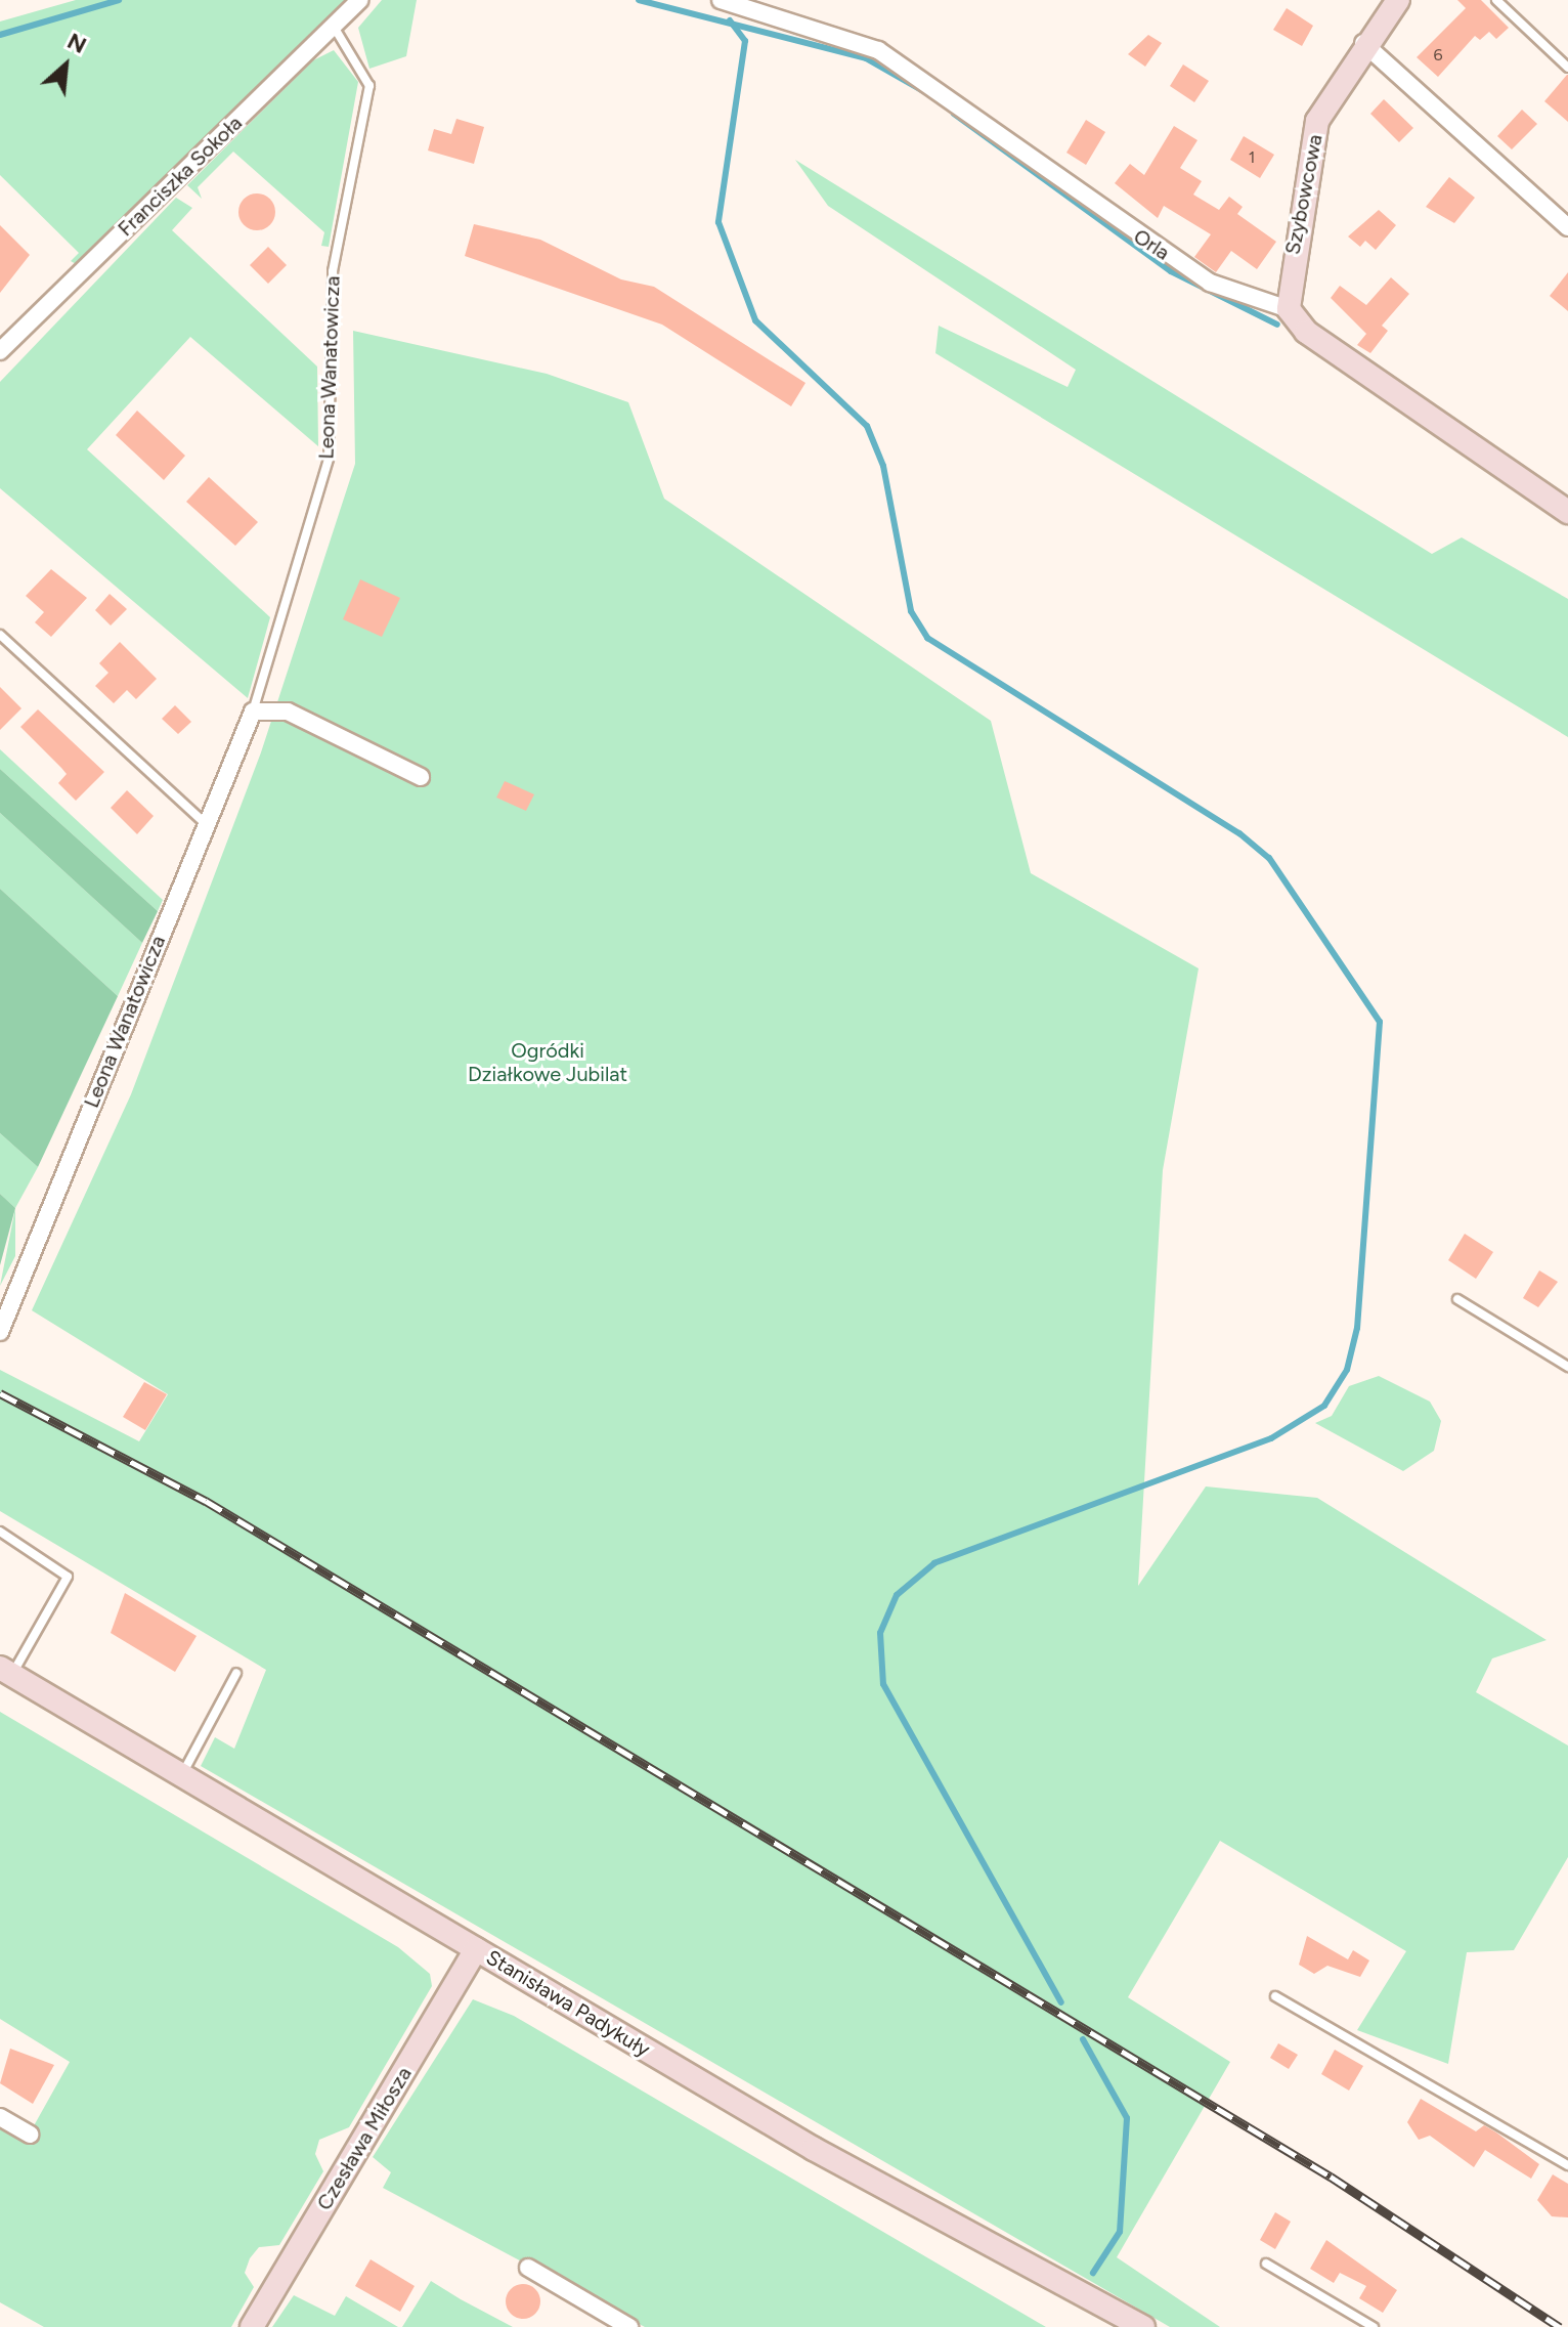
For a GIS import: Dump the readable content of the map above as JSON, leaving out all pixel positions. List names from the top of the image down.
{
  "streets": {
    "street": [
      "Franciszka Sokoła",
      "Szybowcowa",
      "Orla",
      "Leona Wanatowicza",
      "Stanisława Padykuły",
      "Czesława Miłosza"
    ]
  },
  "crossings": [
    ["Franciszka Sokoła", "Leona Wanatowicza"],
    ["Szybowcowa", "Orla"],
    ["Stanisława Padykuły", "Czesława Miłosza"]
  ],
  "parks": ["Ogródki Działkowe Jubilat"],
  "house_numbers": ["6", "1"],
  "north": "top right"
}
